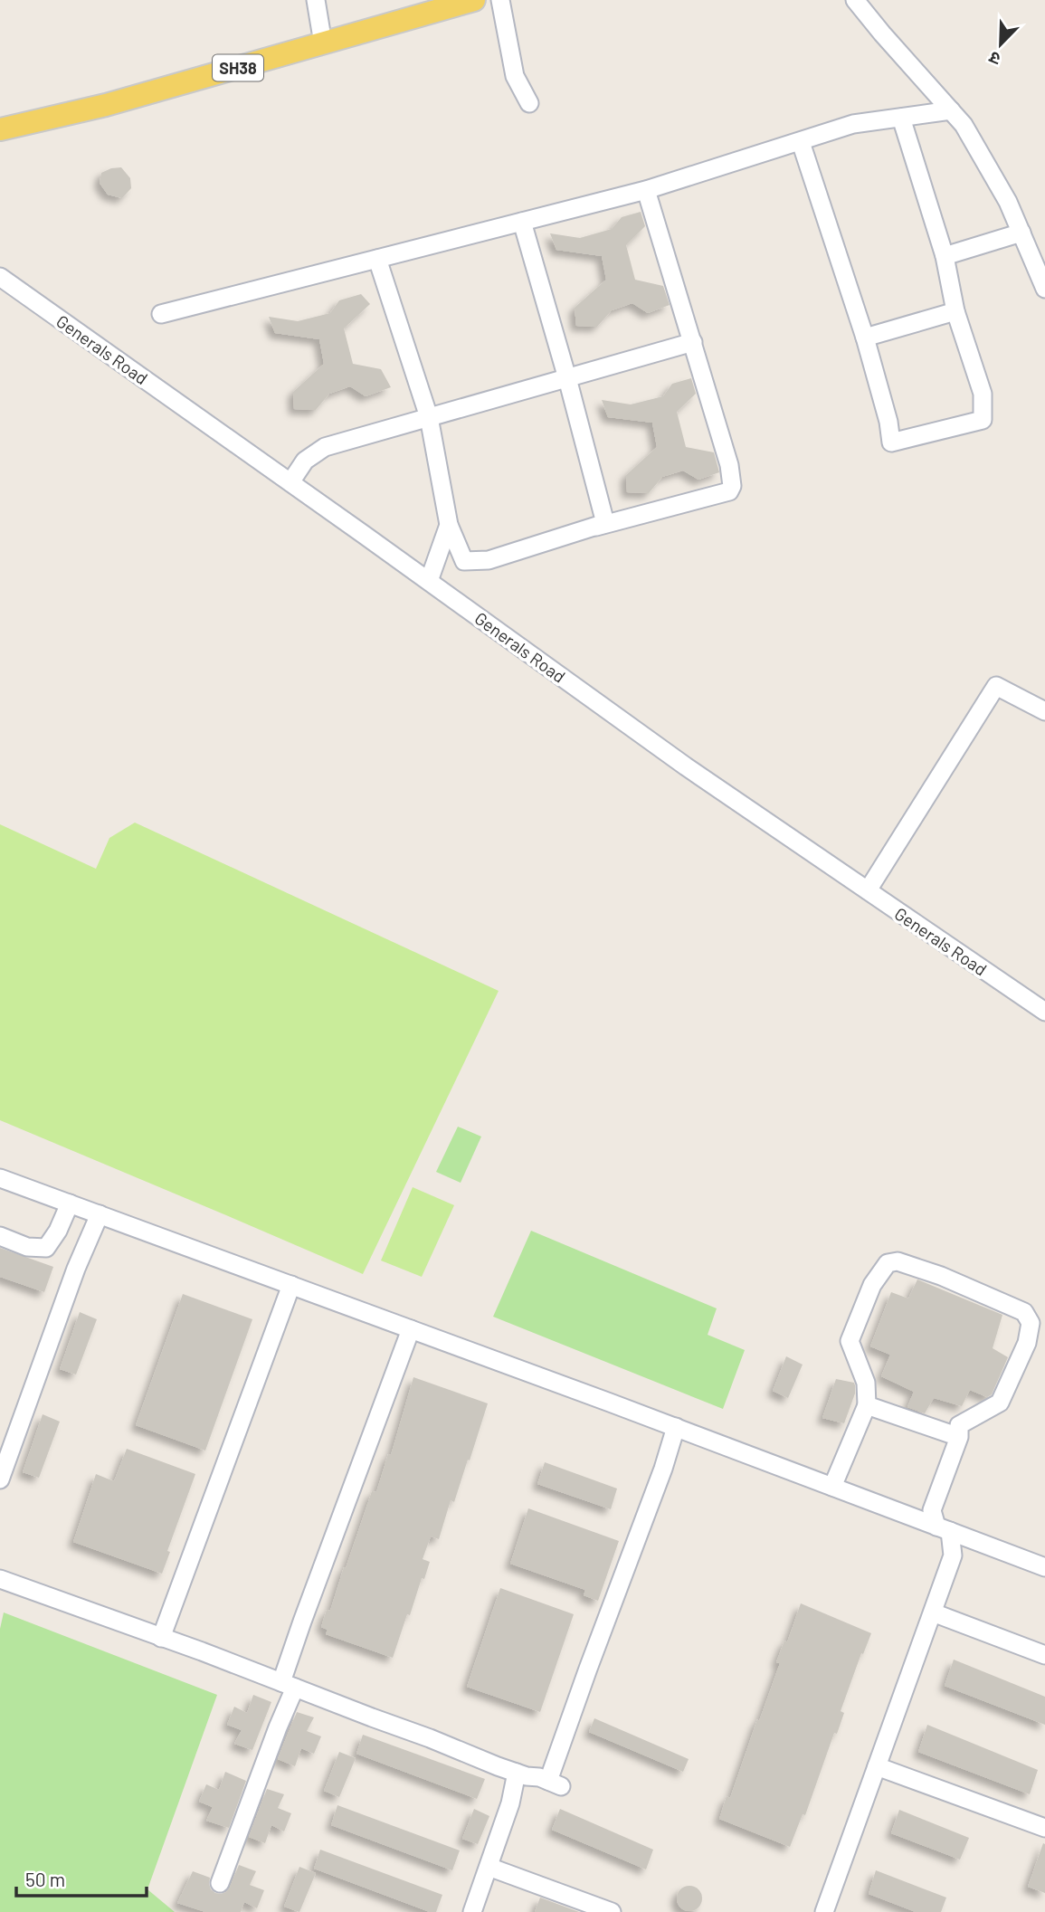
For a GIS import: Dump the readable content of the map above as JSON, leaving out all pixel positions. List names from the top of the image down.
{
  "streets": {
    "main road": ["SH38"],
    "street": ["Generals Road"]
  },
  "scale_bar": "50 m",
  "north": "bottom left"
}
